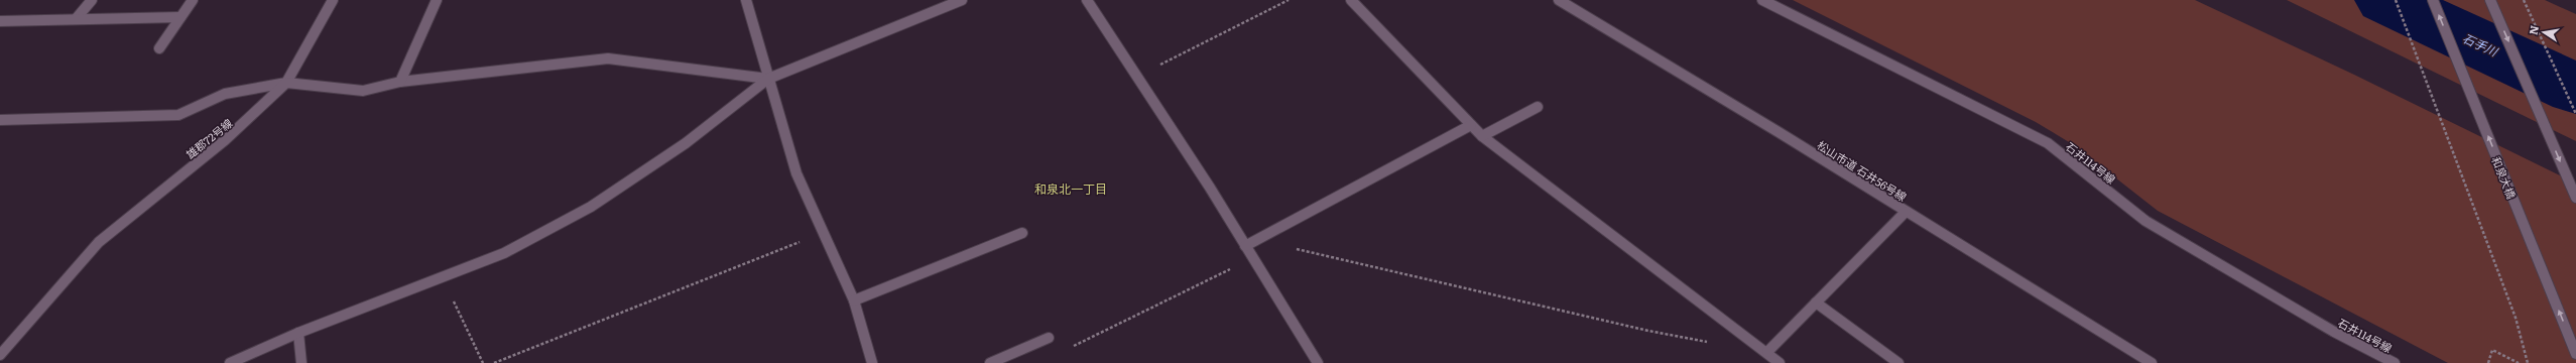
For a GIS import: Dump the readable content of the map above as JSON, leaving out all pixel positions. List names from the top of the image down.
{
  "streets": {
    "street": [
      "雄郡72号線",
      "石井114号線",
      "松山市道 石井56号線",
      "和泉大橋"
    ]
  },
  "districts": ["和泉北一丁目"],
  "water": ["石手川"],
  "north": "left"
}
